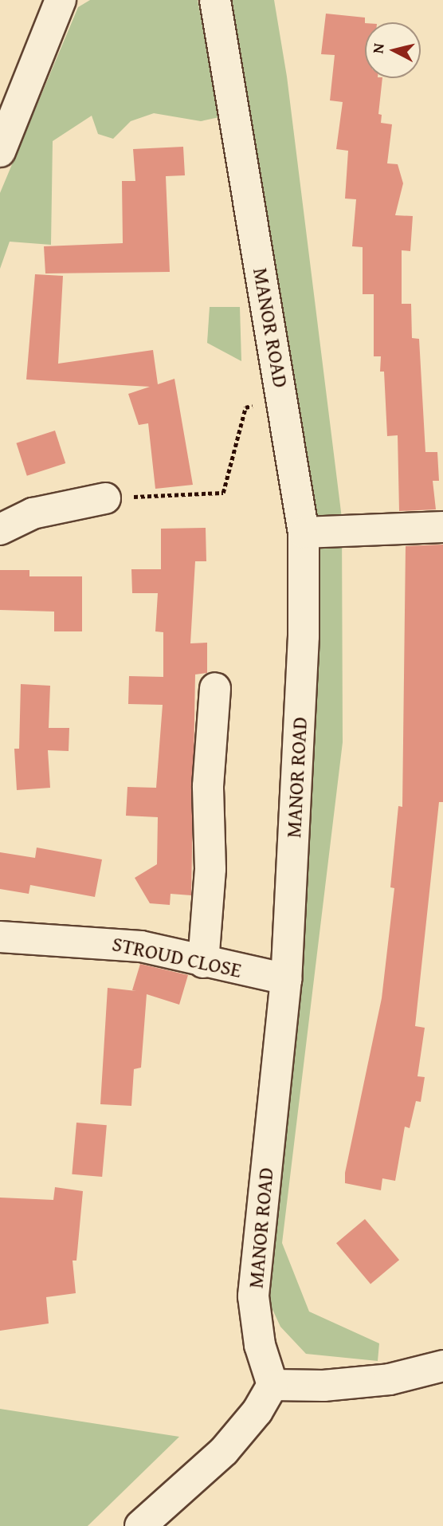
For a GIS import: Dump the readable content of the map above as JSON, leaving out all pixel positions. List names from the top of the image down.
{
  "streets": {
    "street": ["MANOR ROAD", "STROUD CLOSE"]
  },
  "crossings": [
    ["MANOR ROAD", "STROUD CLOSE"]
  ],
  "north": "left"
}
